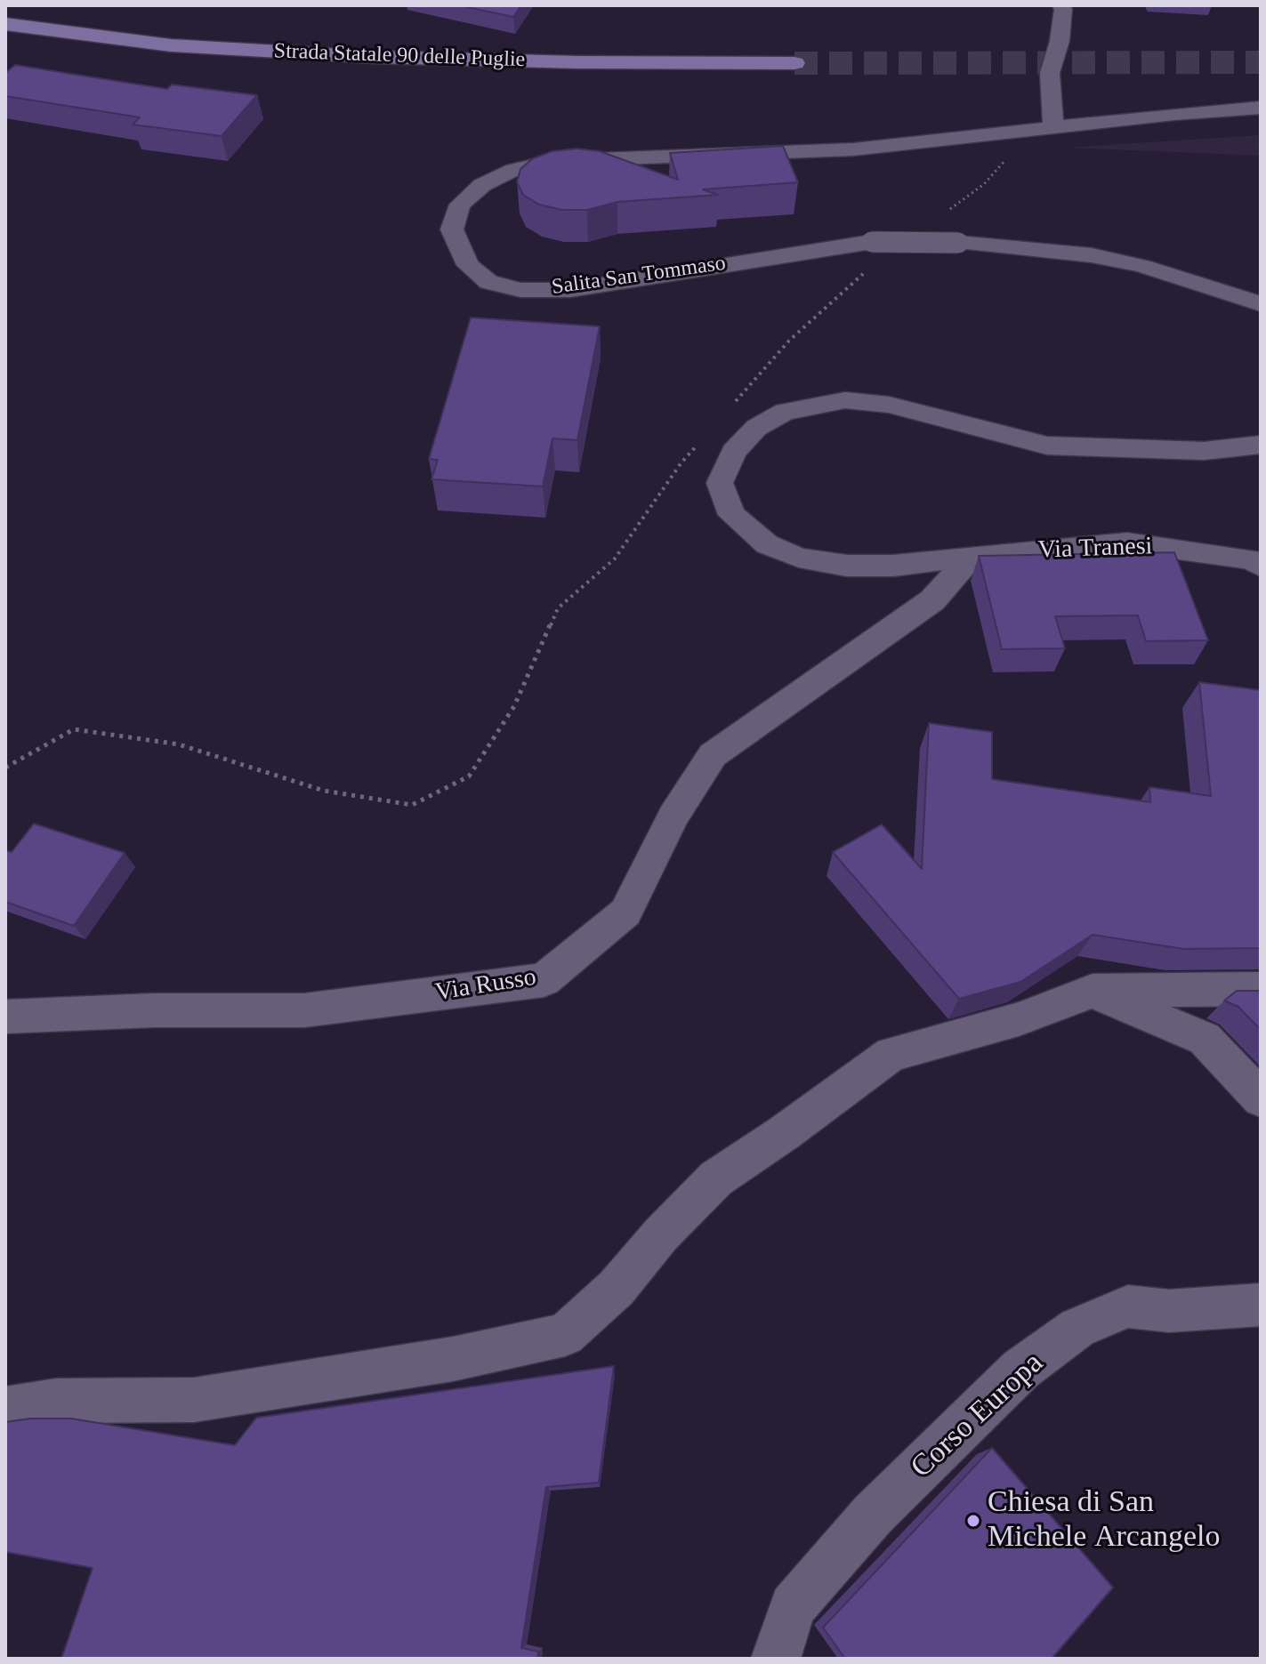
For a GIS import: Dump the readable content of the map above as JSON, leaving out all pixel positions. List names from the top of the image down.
{
  "streets": {
    "main road": ["Strada Statale 90 delle Puglie"],
    "street": [
      "Salita San Tommaso",
      "Via Tranesi",
      "Via Russo",
      "Corso Europa"
    ]
  },
  "crossings": [
    ["Via Tranesi", "Via Russo"]
  ],
  "places": ["Chiesa di San Michele Arcangelo"]
}
